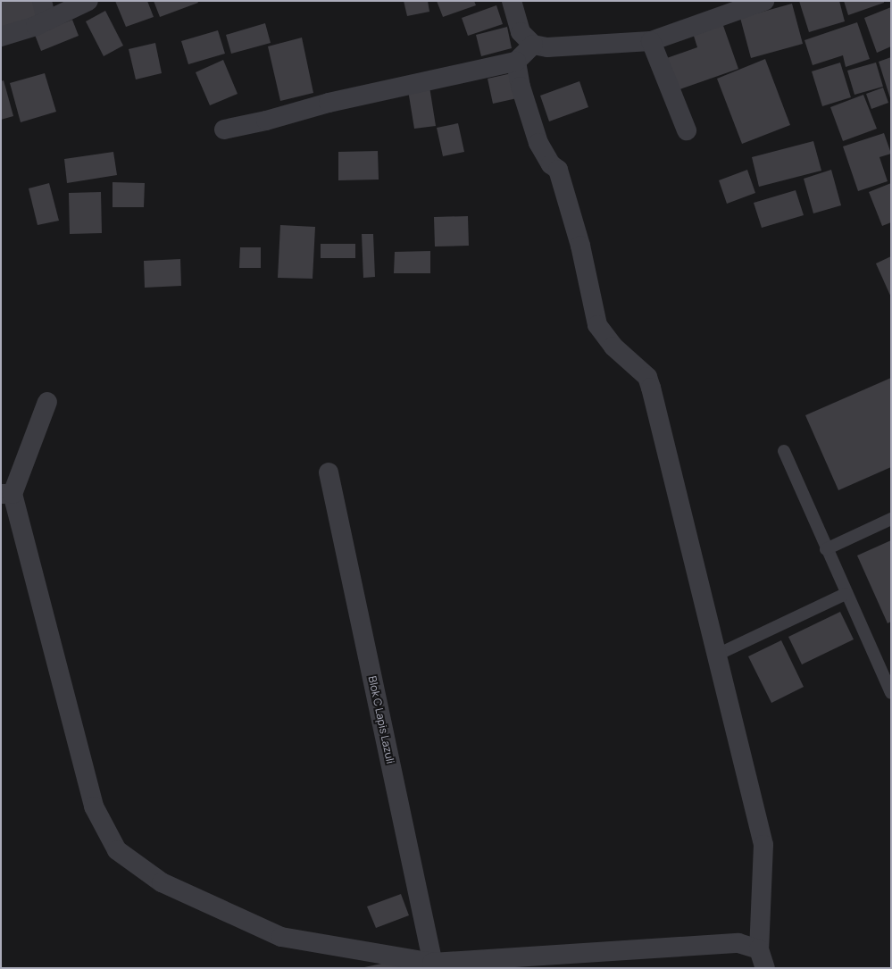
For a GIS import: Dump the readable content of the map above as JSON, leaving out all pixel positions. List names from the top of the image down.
{
  "streets": {
    "street": ["Blok C Lapis Lazuli"]
  }
}
